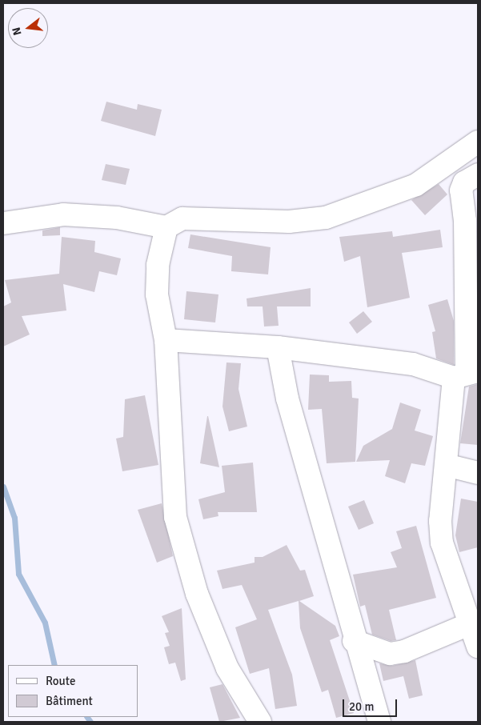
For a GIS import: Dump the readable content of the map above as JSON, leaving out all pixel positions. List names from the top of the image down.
{
  "legend": ["Route", "Bâtiment"],
  "scale_bar": "20 m",
  "north": "left"
}
